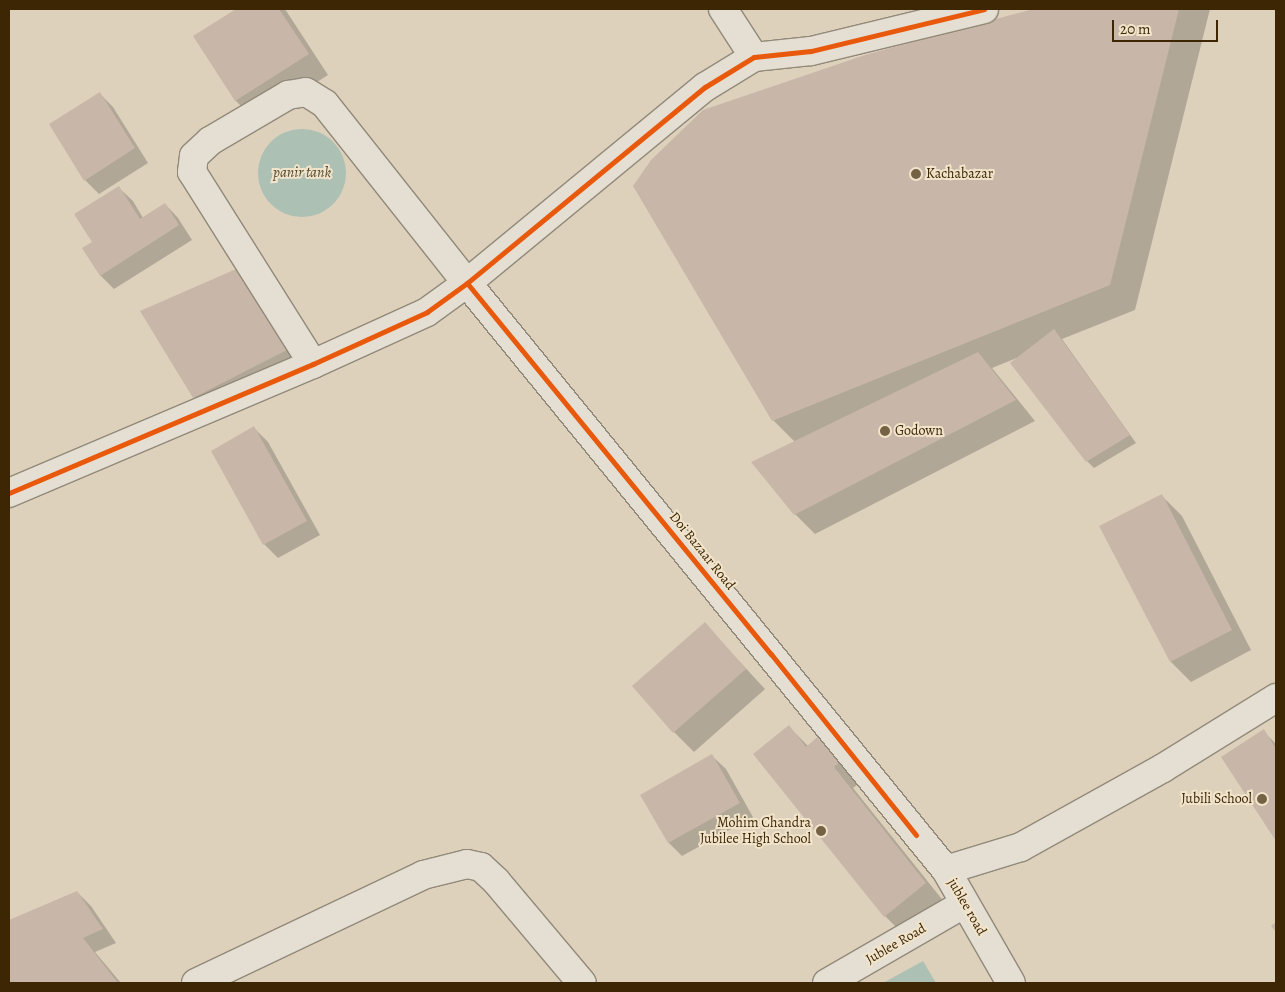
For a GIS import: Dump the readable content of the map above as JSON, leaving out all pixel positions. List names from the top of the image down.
{
  "streets": {
    "street": ["Doi Bazaar Road", "jublee road", "Jublee Road"]
  },
  "crossings": [
    ["Doi Bazaar Road", "jublee road"],
    ["jublee road", "Jublee Road"]
  ],
  "water": ["panir tank"],
  "places": [
    "Kachabazar",
    "Godown",
    "Jubili School",
    "Mohim Chandra Jubilee High School"
  ],
  "scale_bar": "20 m"
}
